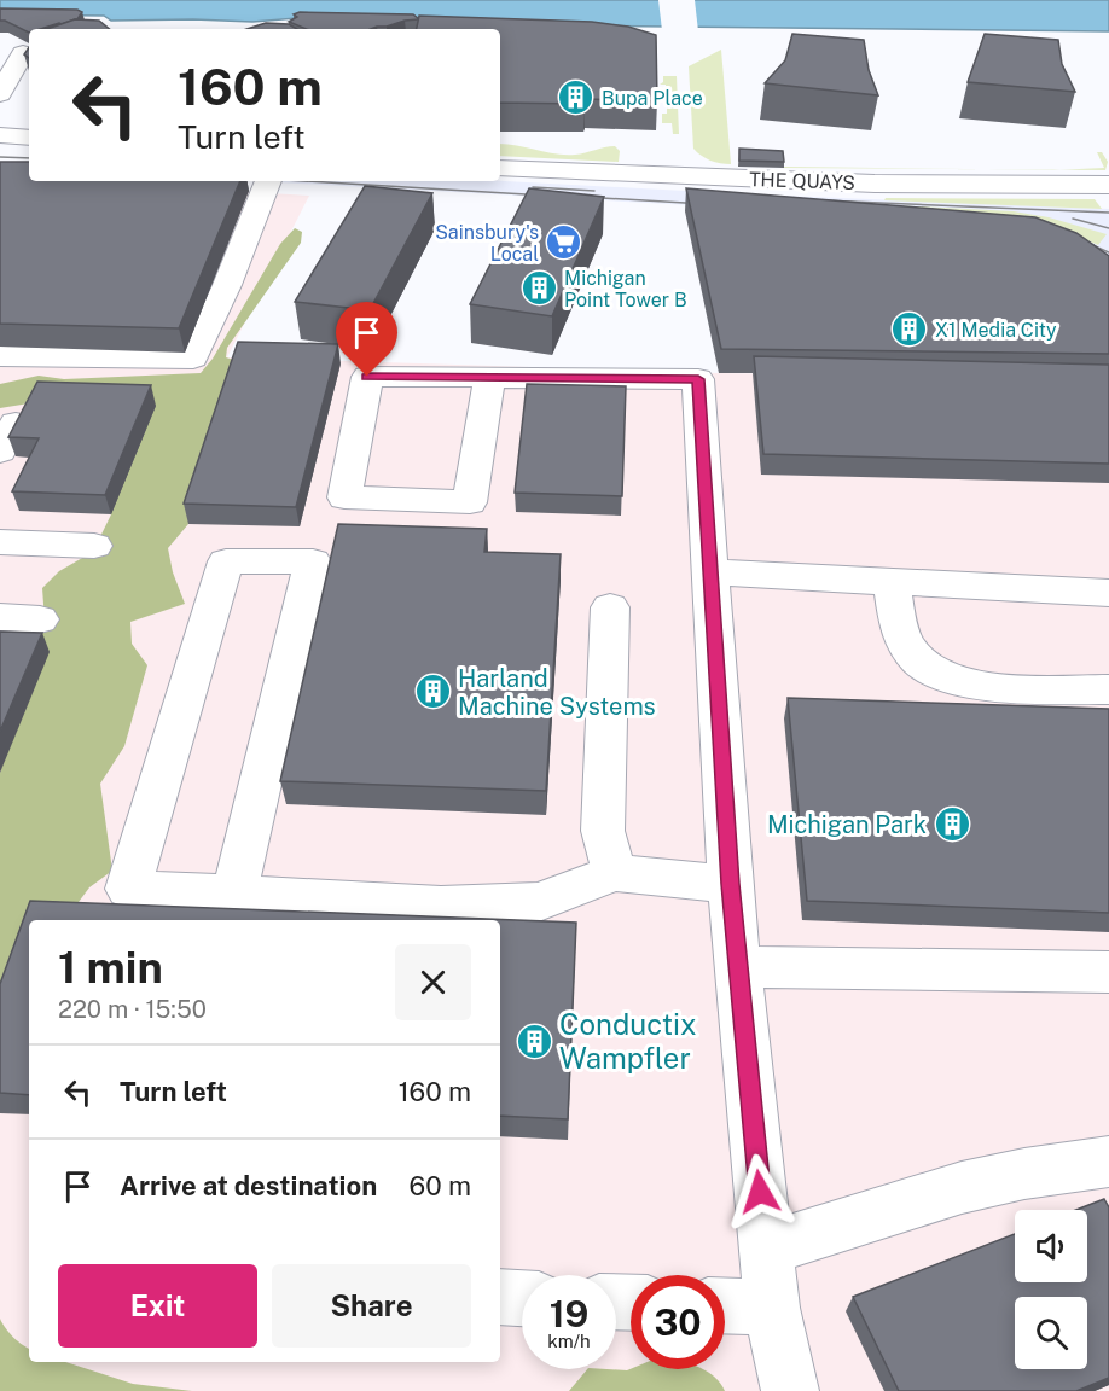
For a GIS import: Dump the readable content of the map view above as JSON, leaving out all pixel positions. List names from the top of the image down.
{
  "streets": {
    "street": ["THE QUAYS"]
  },
  "places": {
    "building": [
      "Bupa Place",
      "Michigan Point Tower B",
      "X1 Media City",
      "Harland Machine Systems",
      "Michigan Park",
      "Conductix Wampfler"
    ],
    "supermarket": ["Sainsbury's Local"]
  },
  "page": {
    "turn": ["160 m", "Turn left"],
    "heading": ["1 min", "220 m · 15:50"],
    "list": [
      {
        "name": "Turn left",
        "value": "160 m"
      },
      {
        "name": "Arrive at destination",
        "value": "60 m"
      }
    ],
    "buttons": ["Exit", "Share"],
    "speed": "19 km/h",
    "limit": "30"
  }
}
